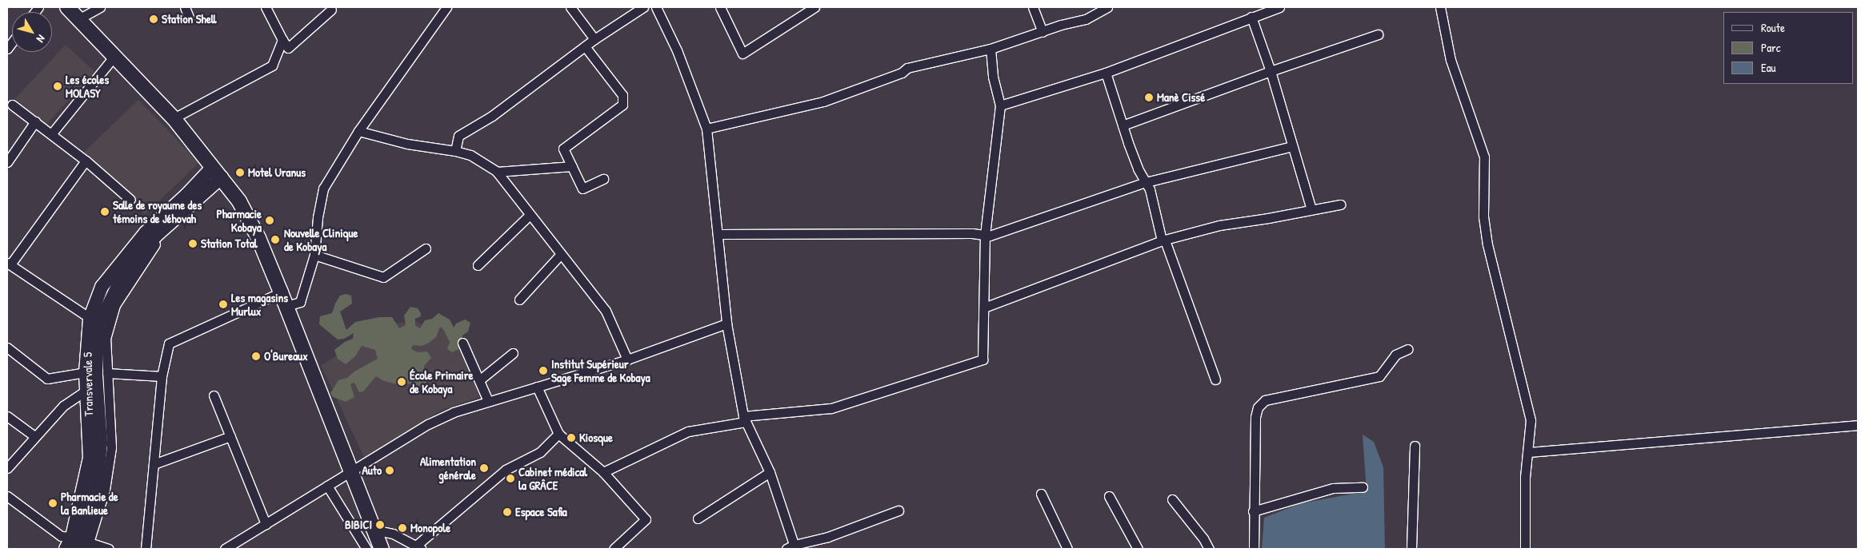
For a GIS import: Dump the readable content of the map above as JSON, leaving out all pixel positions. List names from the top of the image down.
{
  "streets": {
    "main road": ["Transvervale 5"]
  },
  "places": [
    "Station Shell",
    "Les écoles MOLASY",
    "Manè Cissé",
    "Motel Uranus",
    "Salle de royaume des témoins de Jéhovah",
    "Pharmacie Kobaya",
    "Nouvelle Clinique de Kobaya",
    "Station Total",
    "Les magasins Murlux",
    "O'Bureaux",
    "Institut Supérieur Sage Femme de Kobaya",
    "École Primaire de Kobaya",
    "Kiosque",
    "Alimentation générale",
    "Auto",
    "Cabinet médical la GRÂCE",
    "Pharmacie de la Banlieue",
    "Espace Safia",
    "BIBICI",
    "Monopole"
  ],
  "legend": ["Route", "Parc", "Eau"],
  "north": "bottom right"
}
